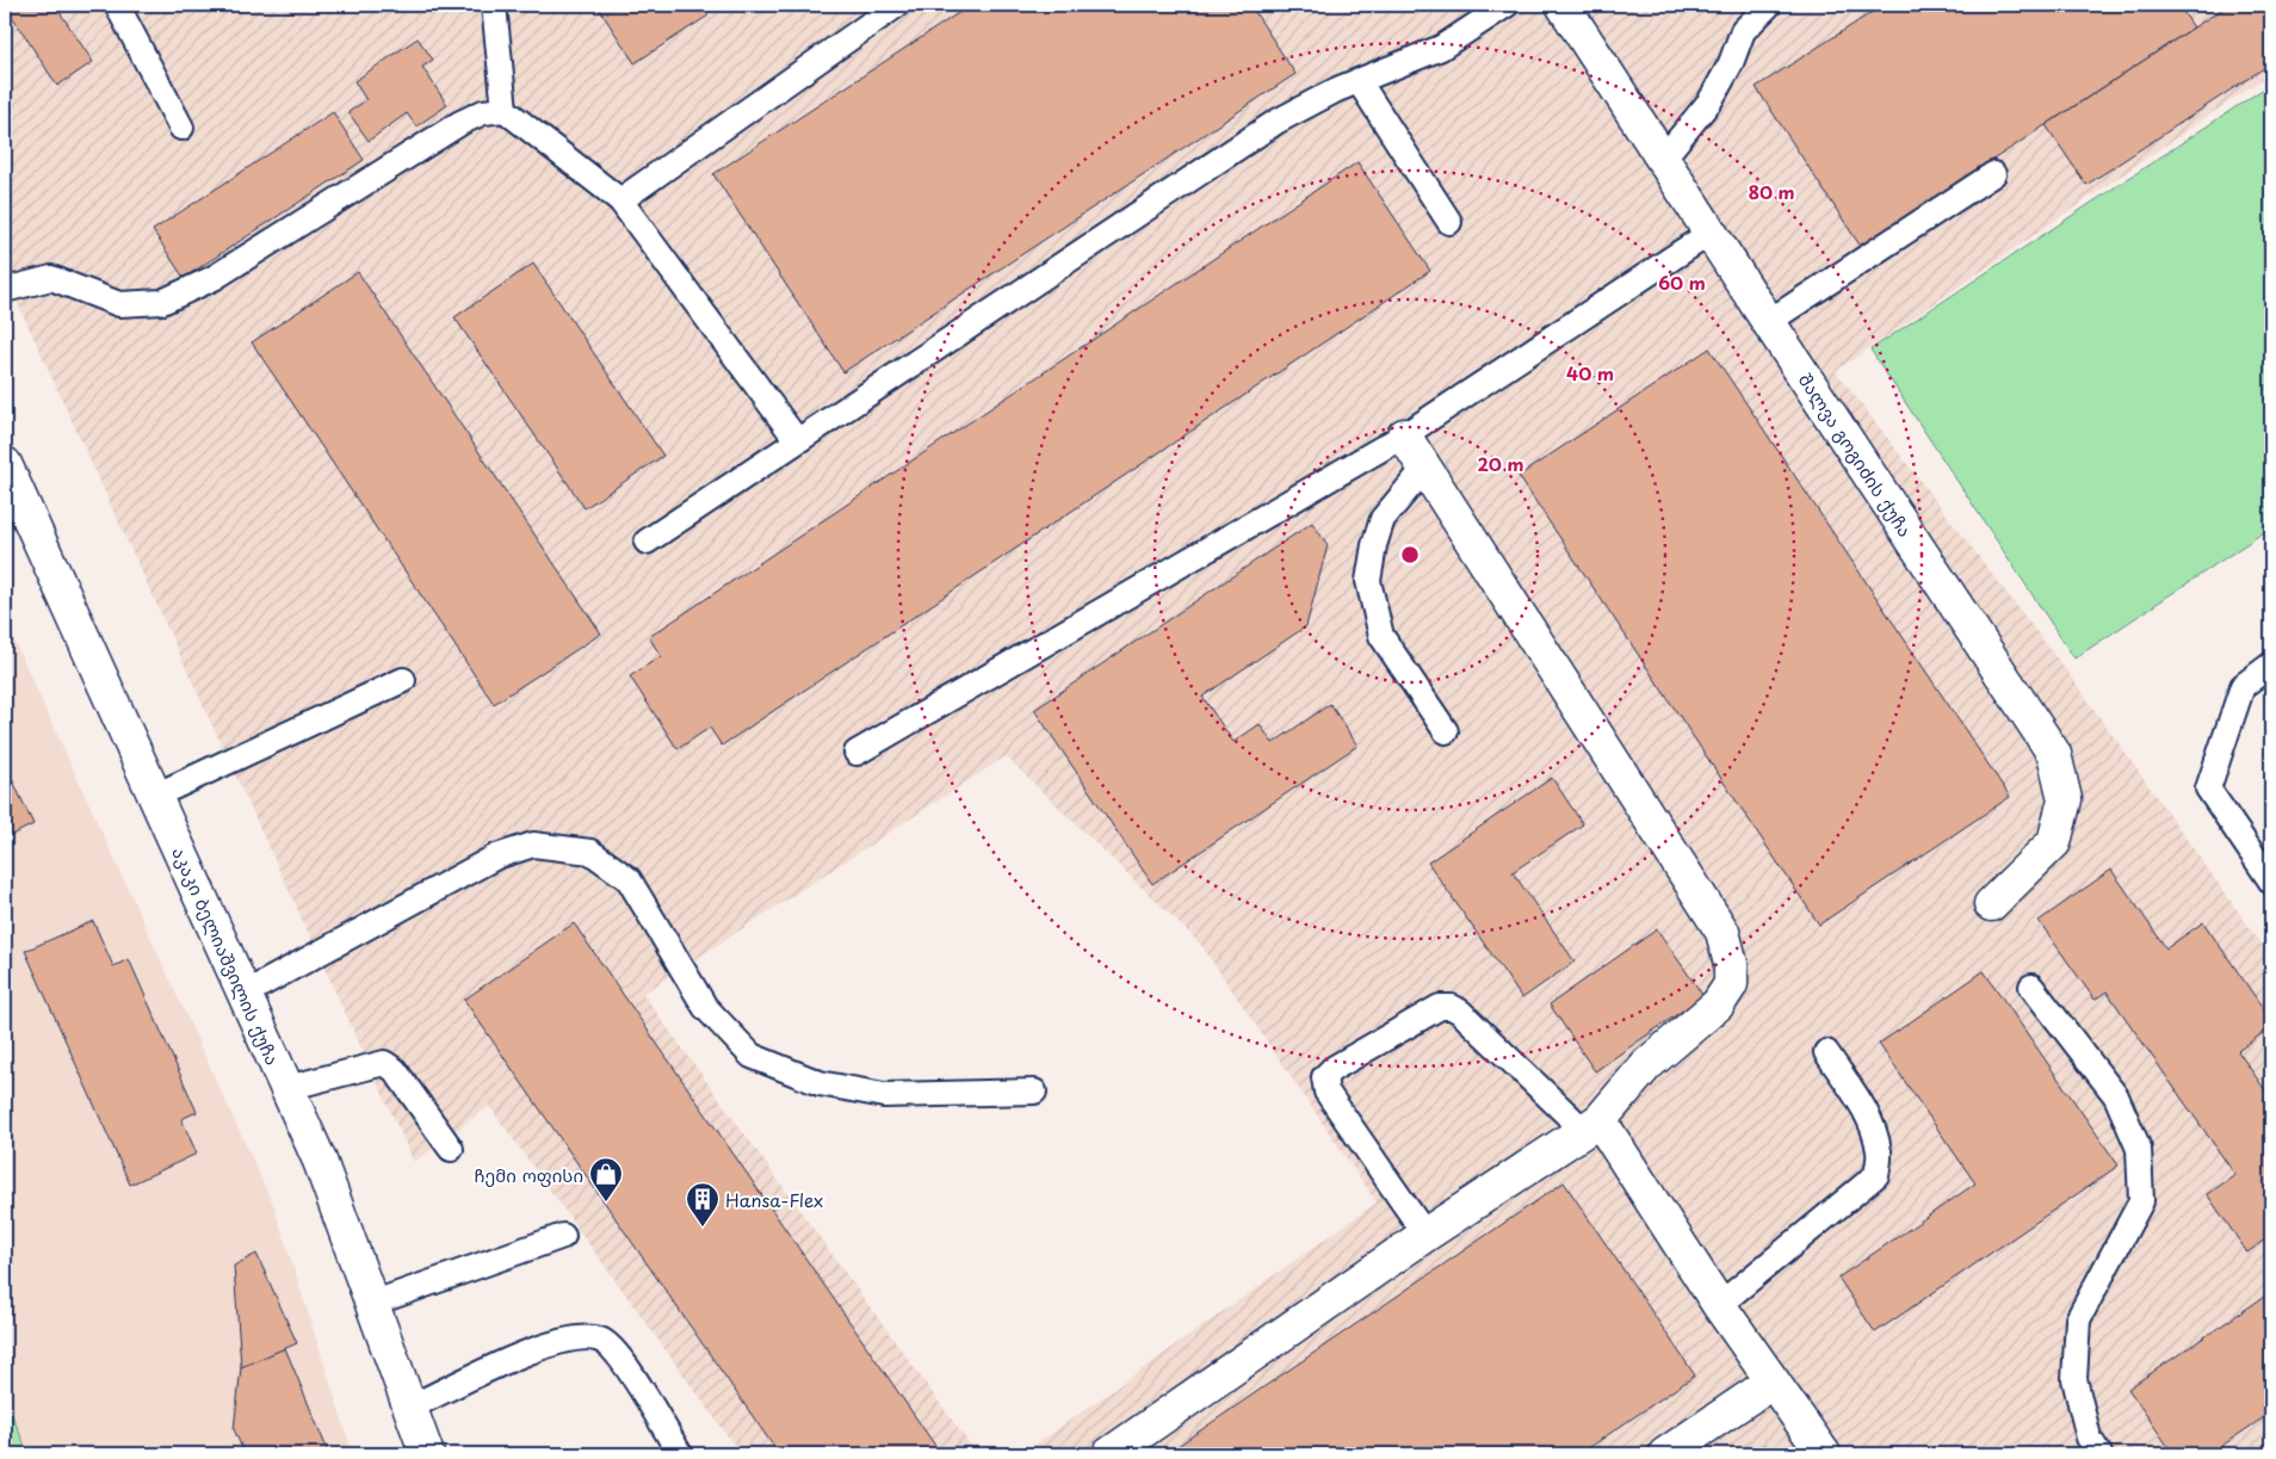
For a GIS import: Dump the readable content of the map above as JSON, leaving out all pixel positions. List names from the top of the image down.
{
  "streets": {
    "street": ["შალვა გოგიძის ქუჩა", "აკაკი ბელიაშვილის ქუჩა"]
  },
  "places": {
    "shop": ["ჩემი ოფისი"],
    "building": ["Hansa-Flex"]
  },
  "rings": [
    "80 m",
    "60 m",
    "40 m",
    "20 m"
  ]
}
